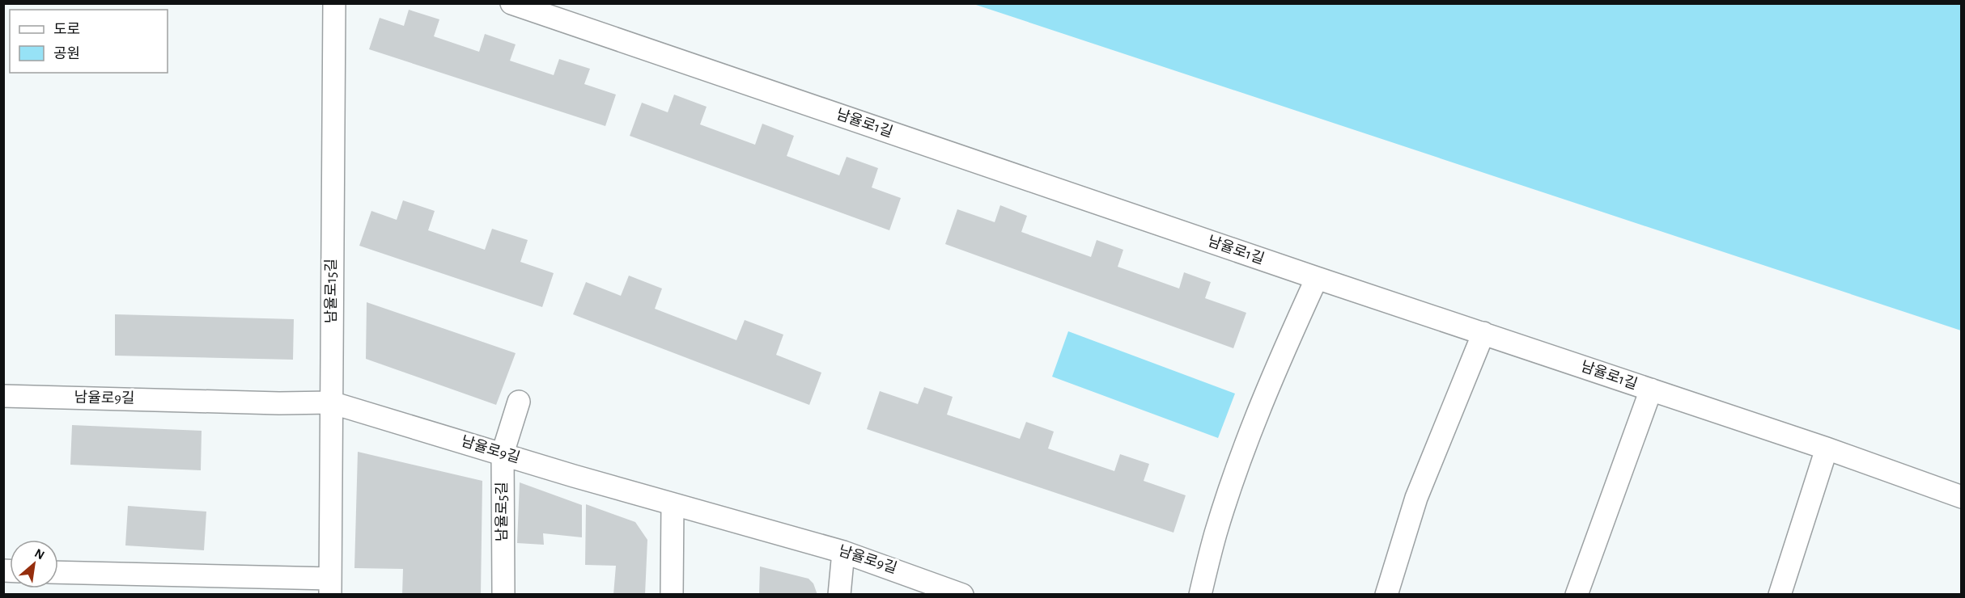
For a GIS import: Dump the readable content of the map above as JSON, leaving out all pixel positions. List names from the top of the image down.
{
  "streets": {
    "street": [
      "남율로1길",
      "남율로15길",
      "남율로9길",
      "남율로5길"
    ]
  },
  "crossings": [
    ["남율로15길", "남율로9길"],
    ["남율로9길", "남율로5길"]
  ],
  "legend": ["도로", "공원"],
  "north": "top right"
}
